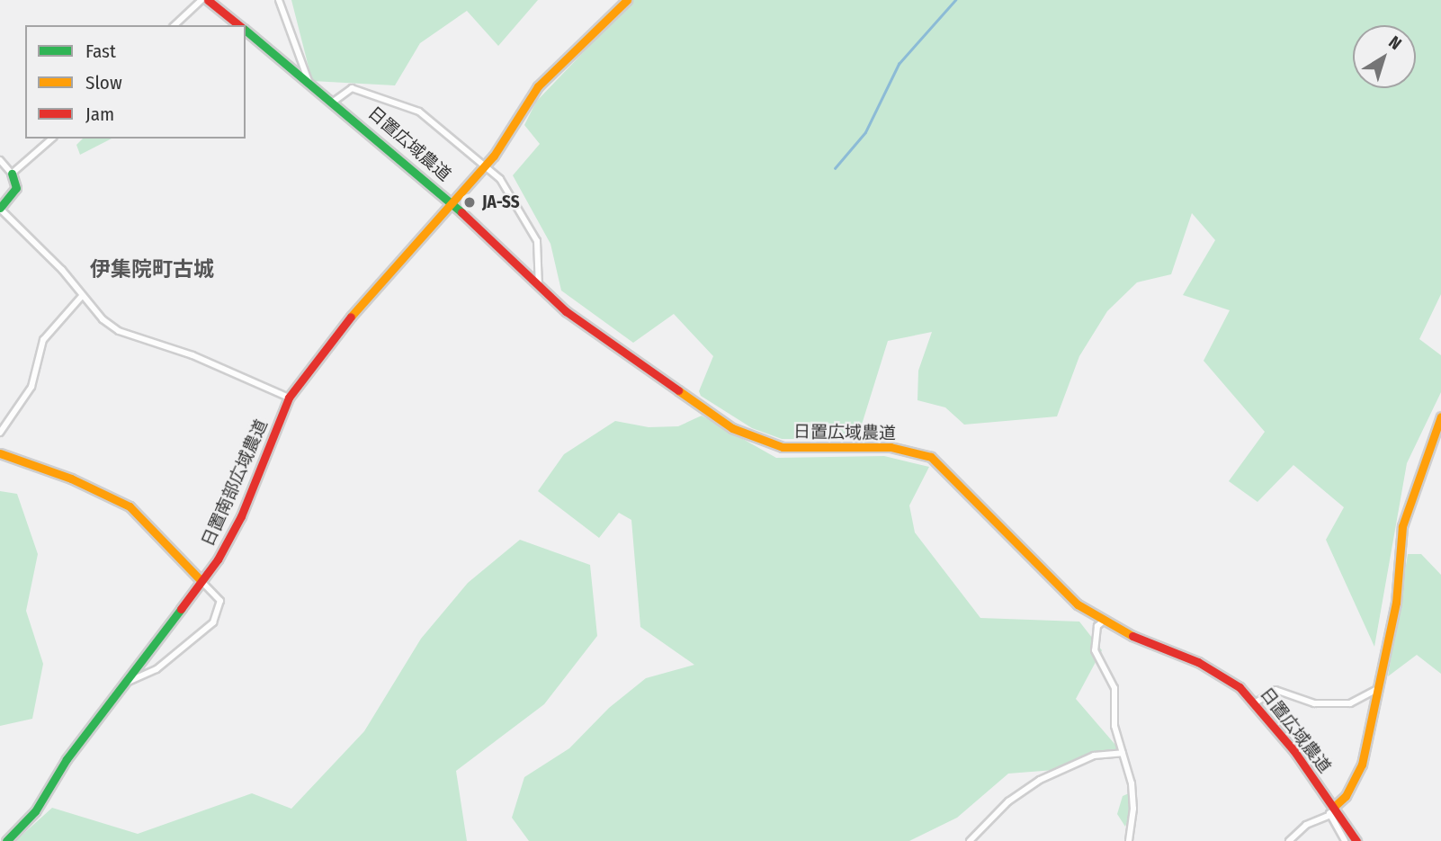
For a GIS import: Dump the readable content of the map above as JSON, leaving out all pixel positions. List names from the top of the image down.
{
  "streets": {
    "street": ["日置広域農道", "日置南部広域農道"]
  },
  "crossings": [
    ["日置広域農道", "日置南部広域農道"]
  ],
  "districts": ["伊集院町古城"],
  "places": ["JA-SS"],
  "legend": ["Fast", "Slow", "Jam"],
  "north": "top right"
}
